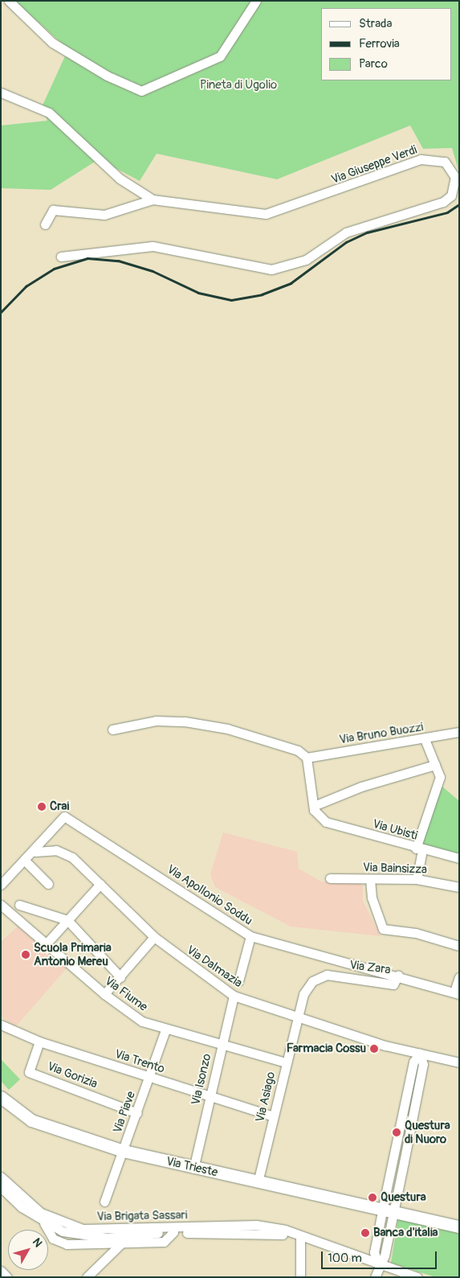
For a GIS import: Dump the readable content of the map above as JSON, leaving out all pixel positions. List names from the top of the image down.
{
  "streets": {
    "main road": ["Via Trieste"],
    "street": [
      "Via Giuseppe Verdi",
      "Via Bruno Buozzi",
      "Via Ubisti",
      "Via Bainsizza",
      "Via Apollonio Soddu",
      "Via Dalmazia",
      "Via Zara",
      "Via Fiume",
      "Via Trento",
      "Via Gorizia",
      "Via Isonzo",
      "Via Asiago",
      "Via Piave",
      "Via Brigata Sassari"
    ]
  },
  "crossings": [
    ["Via Apollonio Soddu", "Via Dalmazia"],
    ["Via Apollonio Soddu", "Via Zara"],
    ["Via Dalmazia", "Via Zara"],
    ["Via Dalmazia", "Via Isonzo"],
    ["Via Dalmazia", "Via Asiago"],
    ["Via Zara", "Via Asiago"],
    ["Via Fiume", "Via Isonzo"],
    ["Via Fiume", "Via Asiago"],
    ["Via Fiume", "Via Piave"],
    ["Via Trento", "Via Gorizia"],
    ["Via Trento", "Via Isonzo"],
    ["Via Trento", "Via Asiago"],
    ["Via Trento", "Via Piave"],
    ["Via Gorizia", "Via Piave"],
    ["Via Isonzo", "Via Trieste"],
    ["Via Asiago", "Via Trieste"],
    ["Via Piave", "Via Trieste"]
  ],
  "parks": ["Pineta di Ugolio"],
  "places": [
    "Crai",
    "Scuola Primaria Antonio Mereu",
    "Farmacia Cossu",
    "Questura di Nuoro",
    "Questura",
    "Banca d'italia"
  ],
  "legend": ["Strada", "Ferrovia", "Parco"],
  "scale_bar": "100 m",
  "north": "top right"
}
